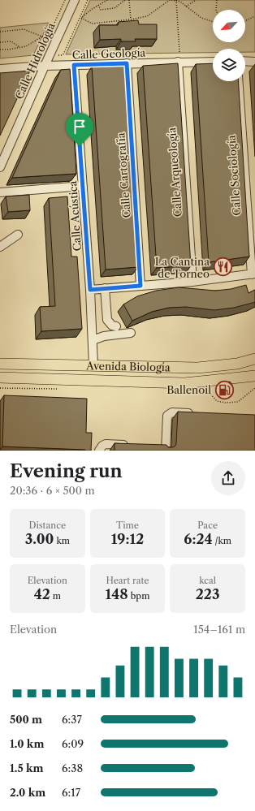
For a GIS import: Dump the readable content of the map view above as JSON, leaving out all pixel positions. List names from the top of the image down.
{
  "streets": {
    "main road": ["Avenida Biología"],
    "street": [
      "Calle Geología",
      "Calle Hidrología",
      "Calle Arqueología",
      "Calle Cartografía",
      "Calle Sociología",
      "Calle Acústica"
    ]
  },
  "crossings": [
    ["Calle Geología", "Calle Hidrología"],
    ["Calle Geología", "Calle Arqueología"],
    ["Calle Geología", "Calle Cartografía"],
    ["Calle Geología", "Calle Acústica"],
    ["Calle Acústica", "Avenida Biología"]
  ],
  "places": {
    "restaurant": ["La Cantina de Torneo"],
    "fuel station": ["Ballenoil"]
  },
  "north": "bottom left",
  "page": {
    "heading": ["Evening run", "20:36 · 6 × 500 m"],
    "stats": [
      ["Distance", "3.00 km"],
      ["Time", "19:12"],
      ["Pace", "6:24 /km"],
      ["Elevation", "42 m"],
      ["Heart rate", "148 bpm"],
      ["kcal", "223"]
    ],
    "chart": ["Elevation", "154–161 m"],
    "list": [
      {
        "name": "500 m",
        "note": "6:37"
      },
      {
        "name": "1.0 km",
        "note": "6:09"
      },
      {
        "name": "1.5 km",
        "note": "6:38"
      },
      {
        "name": "2.0 km",
        "note": "6:17"
      }
    ]
  }
}
